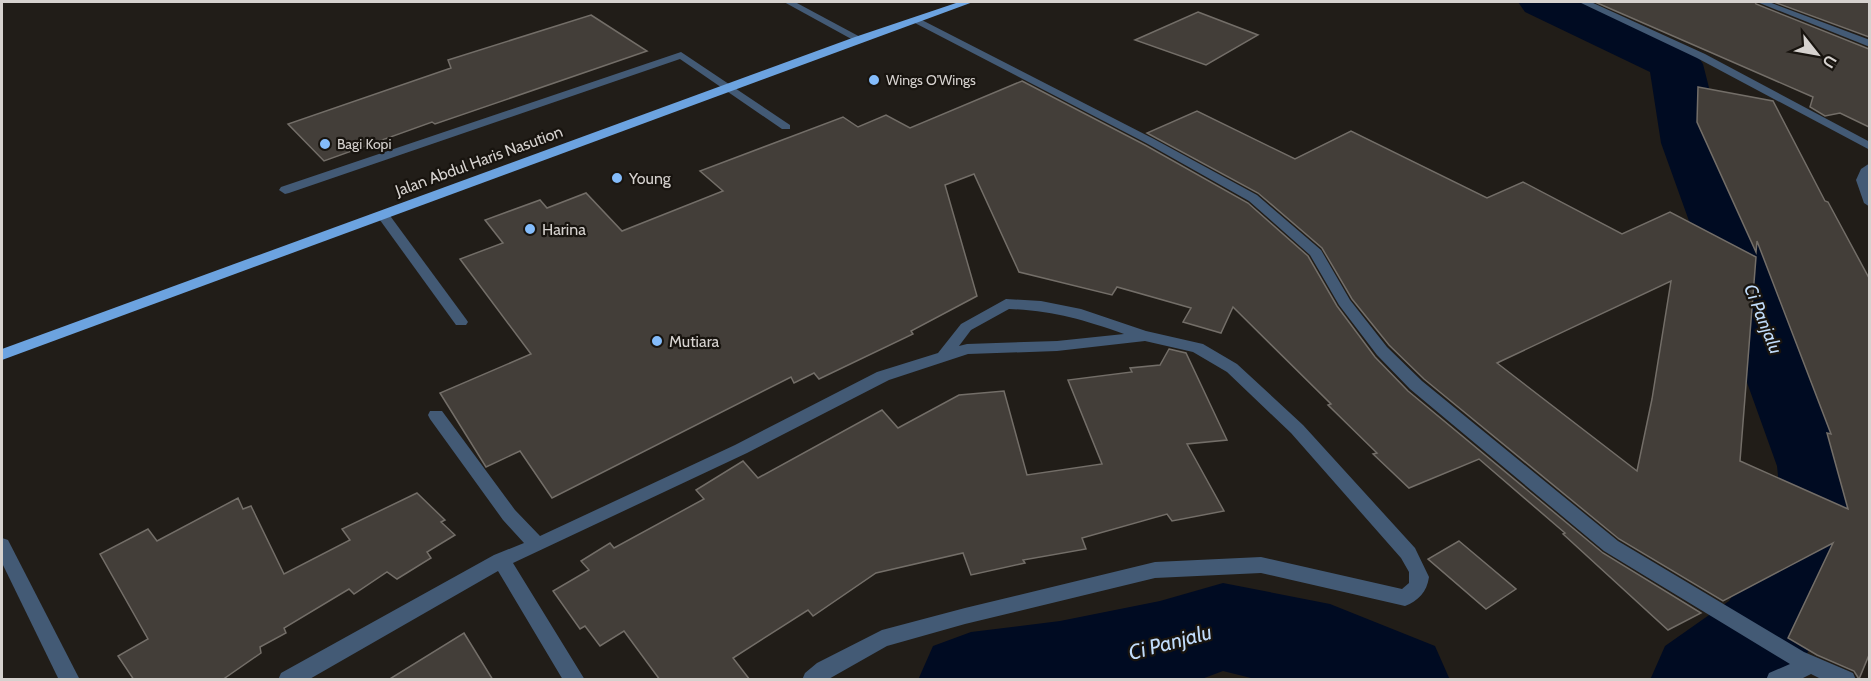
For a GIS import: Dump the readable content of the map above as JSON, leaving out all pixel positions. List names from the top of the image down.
{
  "streets": {
    "highway": ["Jalan Abdul Haris Nasution"]
  },
  "water": ["Ci Panjalu"],
  "places": [
    "Wings O'Wings",
    "Bagi Kopi",
    "Young",
    "Harina",
    "Mutiara"
  ],
  "north": "bottom right"
}
